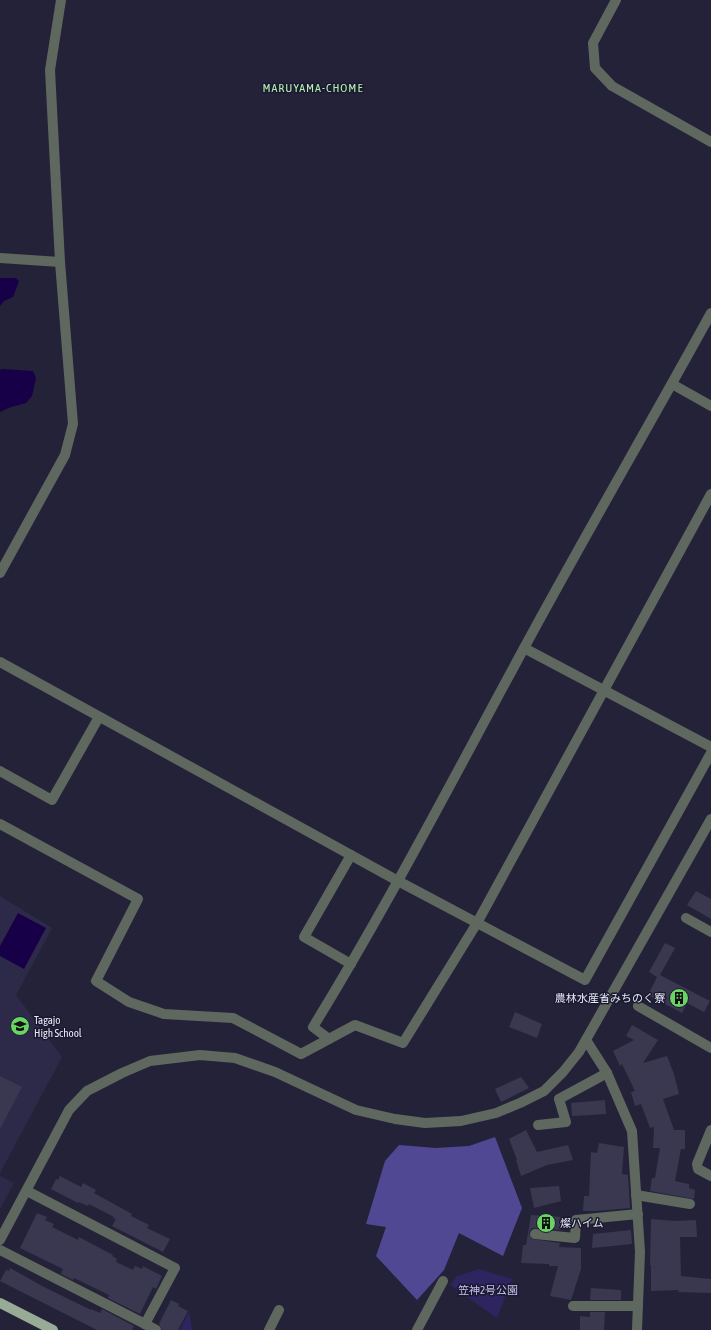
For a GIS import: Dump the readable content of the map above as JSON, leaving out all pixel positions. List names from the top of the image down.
{
  "districts": ["MARUYAMA-CHOME"],
  "parks": ["笠神2号公園"],
  "places": {
    "building": ["農林水産省みちのく寮", "燦ハイム"],
    "school or university": ["Tagajo High School"]
  }
}
